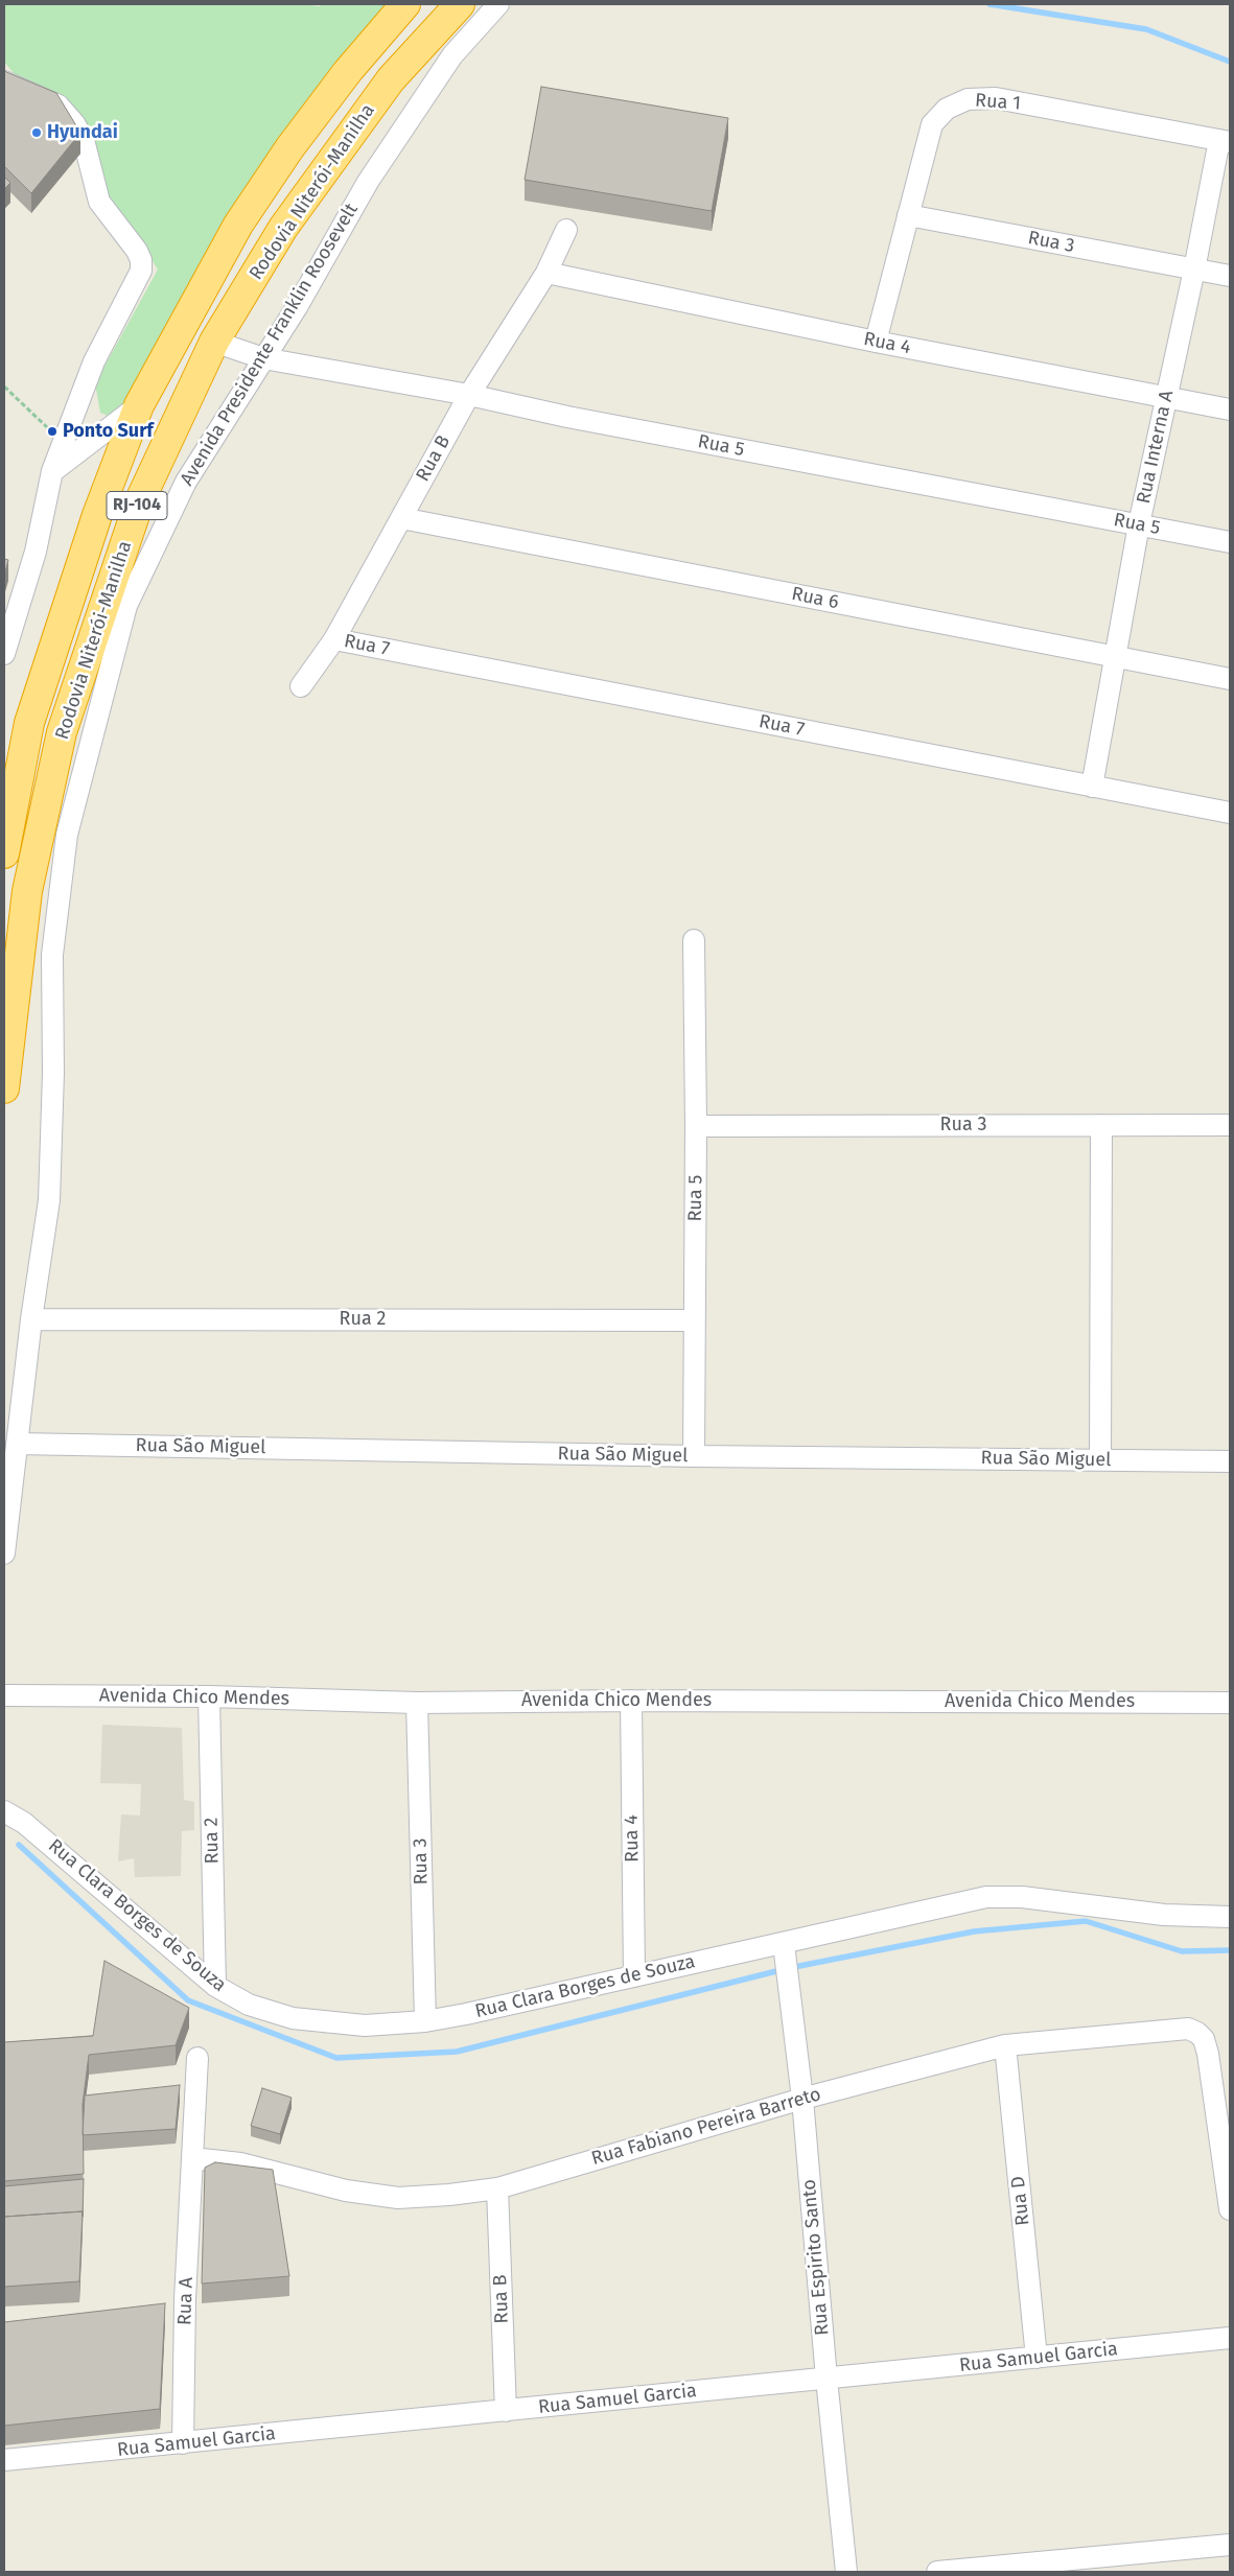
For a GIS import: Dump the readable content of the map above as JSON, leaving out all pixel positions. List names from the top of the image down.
{
  "streets": {
    "highway": ["Rodovia Niterói-Manilha", "RJ-104"],
    "street": [
      "Rua 1",
      "Rua 3",
      "Rua 4",
      "Avenida Presidente Franklin Roosevelt",
      "Rua 5",
      "Rua Interna A",
      "Rua B",
      "Rua 6",
      "Rua 7",
      "Rua 2",
      "Rua São Miguel",
      "Avenida Chico Mendes",
      "Rua Clara Borges de Souza",
      "Rua Fabiano Pereira Barreto",
      "Rua D",
      "Rua Espirito Santo",
      "Rua A",
      "Rua Samuel Garcia"
    ]
  },
  "crossings": [
    ["Rua 1", "Rua 3"],
    ["Rua 1", "Rua 4"],
    ["Rua 1", "Rua Interna A"],
    ["Rodovia Niterói-Manilha", "Rua 5"],
    ["Rua 3", "Rua 5"],
    ["Rua 3", "Rua Interna A"],
    ["Rua 3", "Avenida Chico Mendes"],
    ["Rua 3", "Rua Clara Borges de Souza"],
    ["Rua 4", "Rua Interna A"],
    ["Rua 4", "Rua B"],
    ["Rua 4", "Avenida Chico Mendes"],
    ["Rua 4", "Rua Clara Borges de Souza"],
    ["Avenida Presidente Franklin Roosevelt", "Rua 5"],
    ["Avenida Presidente Franklin Roosevelt", "Rua 2"],
    ["Avenida Presidente Franklin Roosevelt", "Rua São Miguel"],
    ["Rua 5", "Rua Interna A"],
    ["Rua 5", "Rua B"],
    ["Rua 5", "Rua 2"],
    ["Rua 5", "Rua São Miguel"],
    ["Rua Interna A", "Rua 6"],
    ["Rua Interna A", "Rua 7"],
    ["Rua B", "Rua 6"],
    ["Rua B", "Rua 7"],
    ["Rua B", "Rua Fabiano Pereira Barreto"],
    ["Rua B", "Rua Samuel Garcia"],
    ["Rua 2", "Avenida Chico Mendes"],
    ["Rua 2", "Rua Clara Borges de Souza"],
    ["Rua Clara Borges de Souza", "Rua Espirito Santo"],
    ["Rua Fabiano Pereira Barreto", "Rua D"],
    ["Rua Fabiano Pereira Barreto", "Rua Espirito Santo"],
    ["Rua Fabiano Pereira Barreto", "Rua A"],
    ["Rua D", "Rua Samuel Garcia"],
    ["Rua Espirito Santo", "Rua Samuel Garcia"],
    ["Rua A", "Rua Samuel Garcia"]
  ],
  "places": ["Hyundai", "Ponto Surf"]
}
